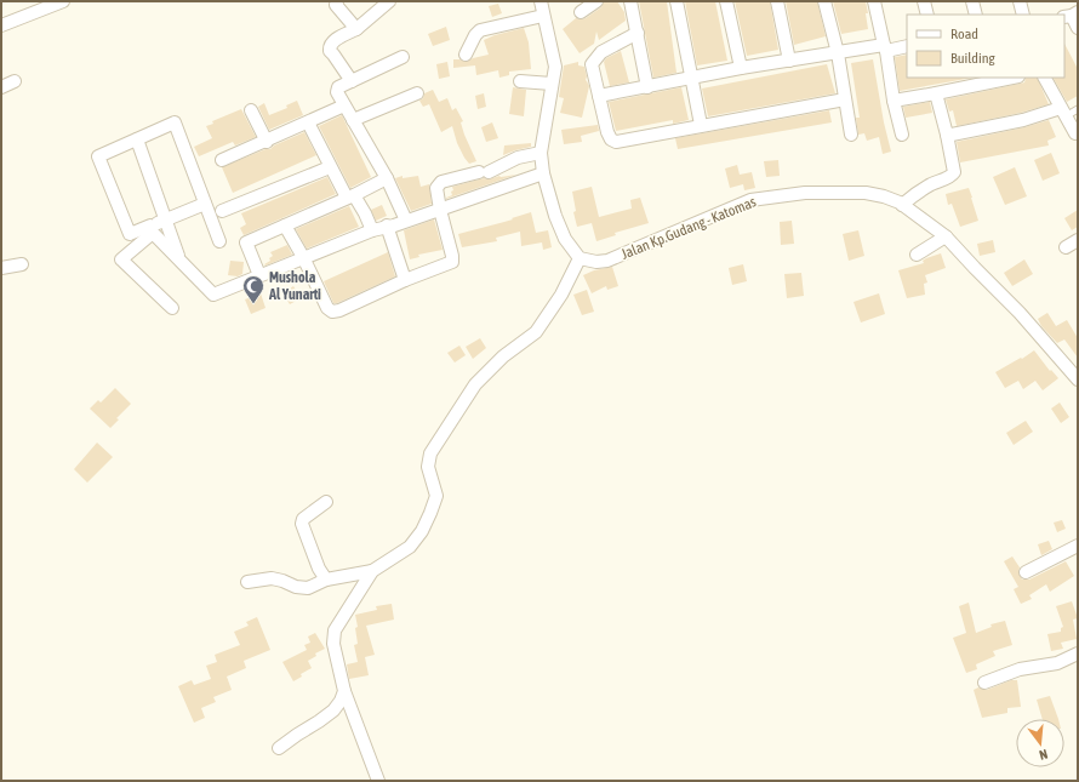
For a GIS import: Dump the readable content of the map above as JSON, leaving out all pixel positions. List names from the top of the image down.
{
  "streets": {
    "street": ["Jalan Kp.Gudang - Katomas"]
  },
  "places": {
    "mosque": ["Mushola Al Yunarti"]
  },
  "legend": ["Road", "Building"],
  "north": "bottom"
}
